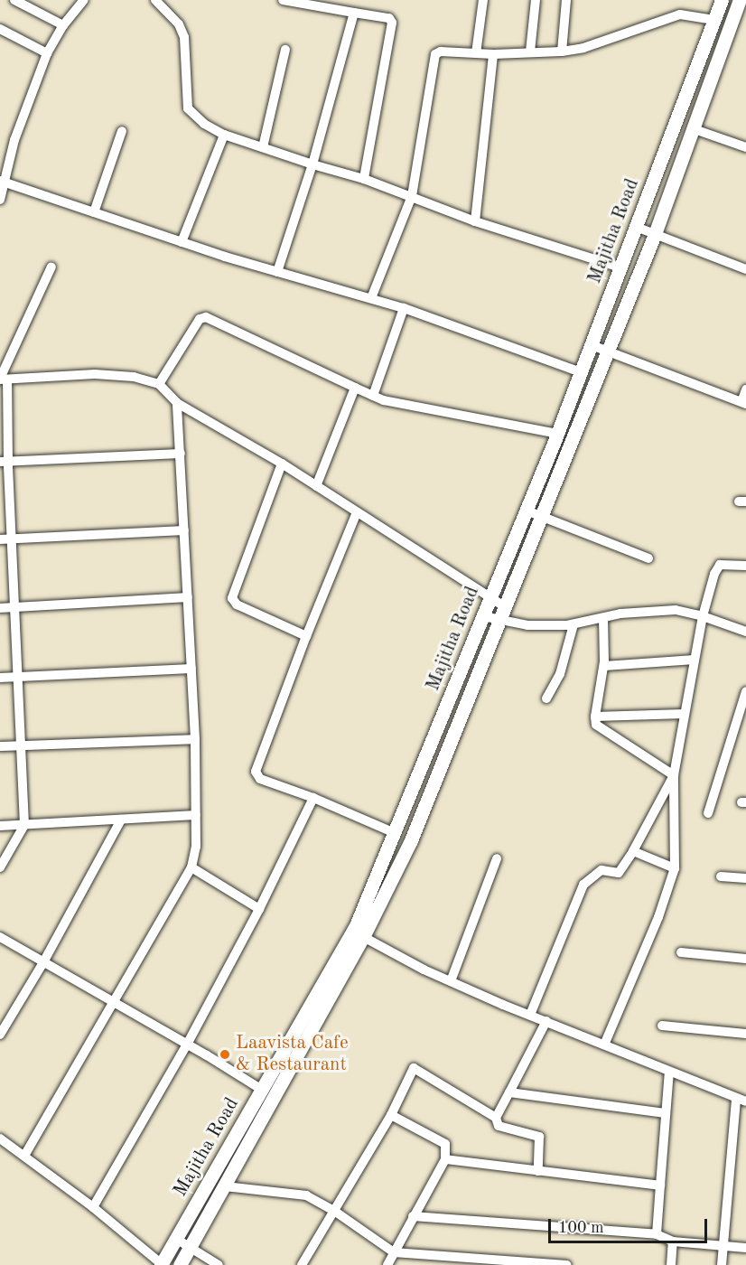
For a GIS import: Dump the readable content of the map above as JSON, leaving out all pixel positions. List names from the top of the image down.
{
  "streets": {
    "main road": ["Majitha Road"]
  },
  "places": ["Laavista Cafe & Restaurant"],
  "scale_bar": "100 m"
}
